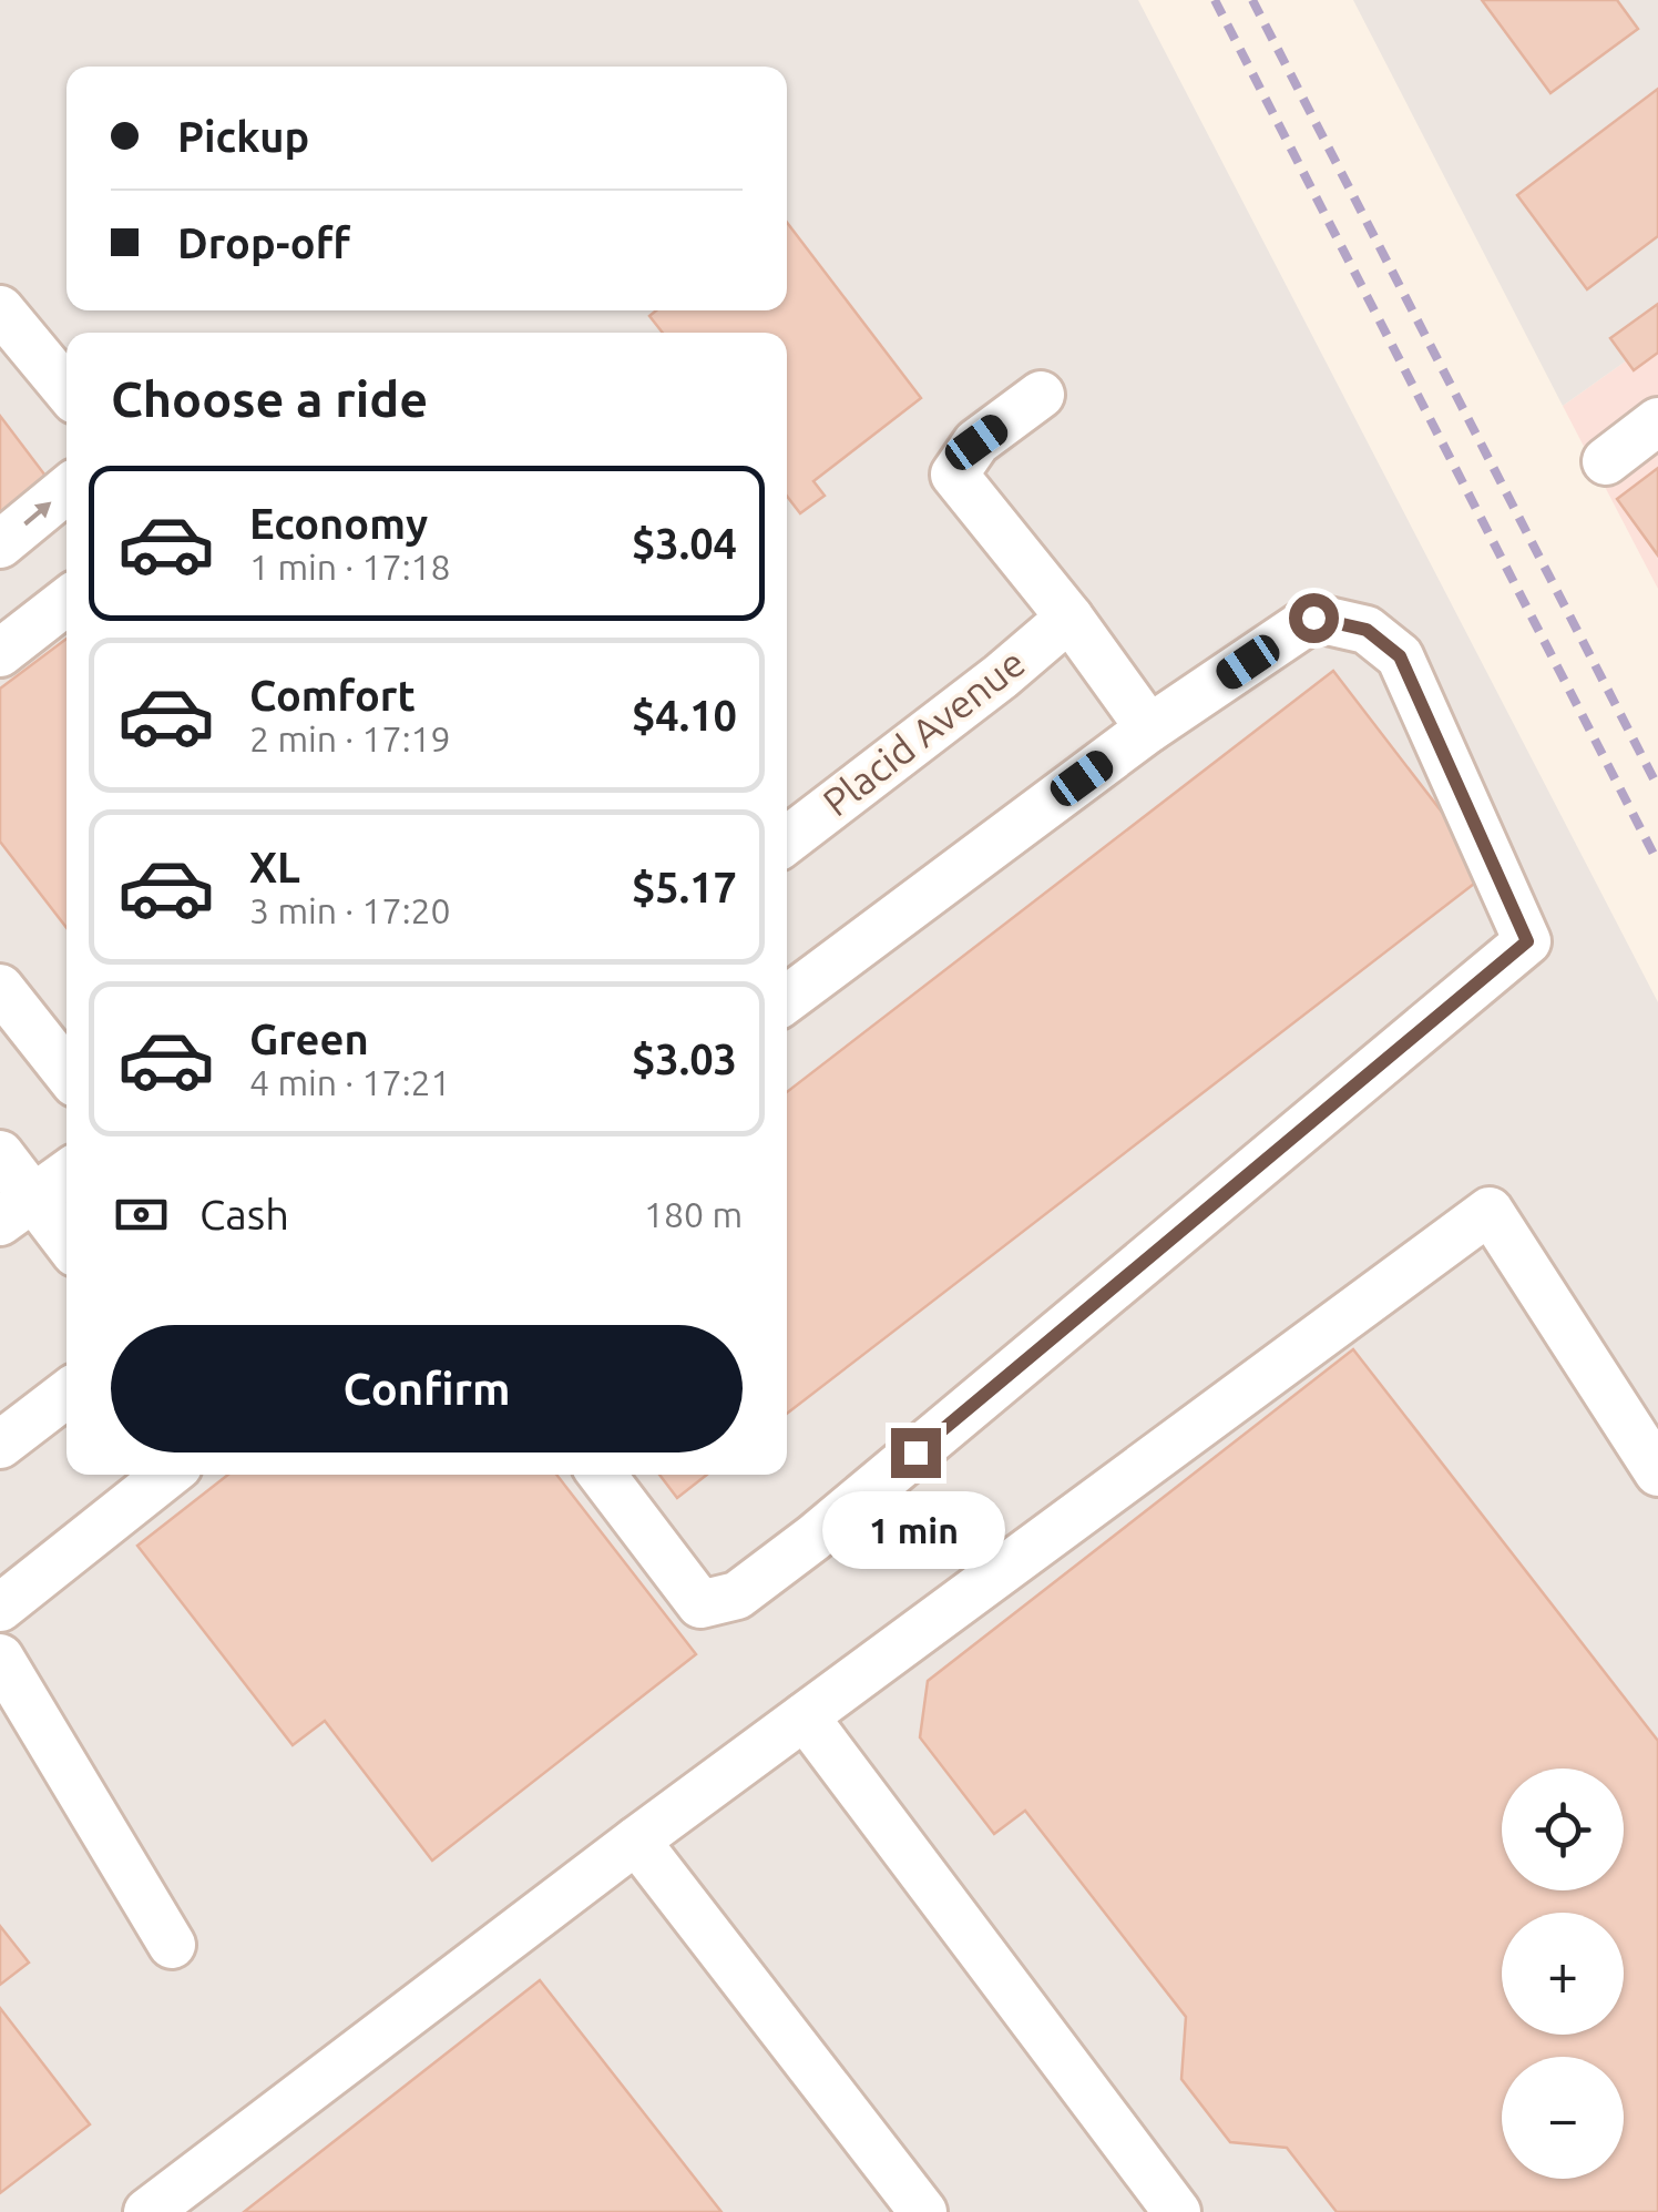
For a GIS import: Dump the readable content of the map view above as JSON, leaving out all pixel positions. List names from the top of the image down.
{
  "streets": {
    "street": ["Placid Avenue"]
  },
  "page": {
    "banner": ["Pickup", "Drop-off"],
    "heading": "Choose a ride",
    "list": [
      {
        "name": "Economy",
        "note": "1 min · 17:18",
        "value": "$3.04"
      },
      {
        "name": "Comfort",
        "note": "2 min · 17:19",
        "value": "$4.10"
      },
      {
        "name": "XL",
        "note": "3 min · 17:20",
        "value": "$5.17"
      },
      {
        "name": "Green",
        "note": "4 min · 17:21",
        "value": "$3.03"
      }
    ],
    "pay": ["Cash", "180 m"],
    "buttons": "Confirm",
    "bubble": "1 min",
    "map_buttons": ["+", "−"]
  }
}
